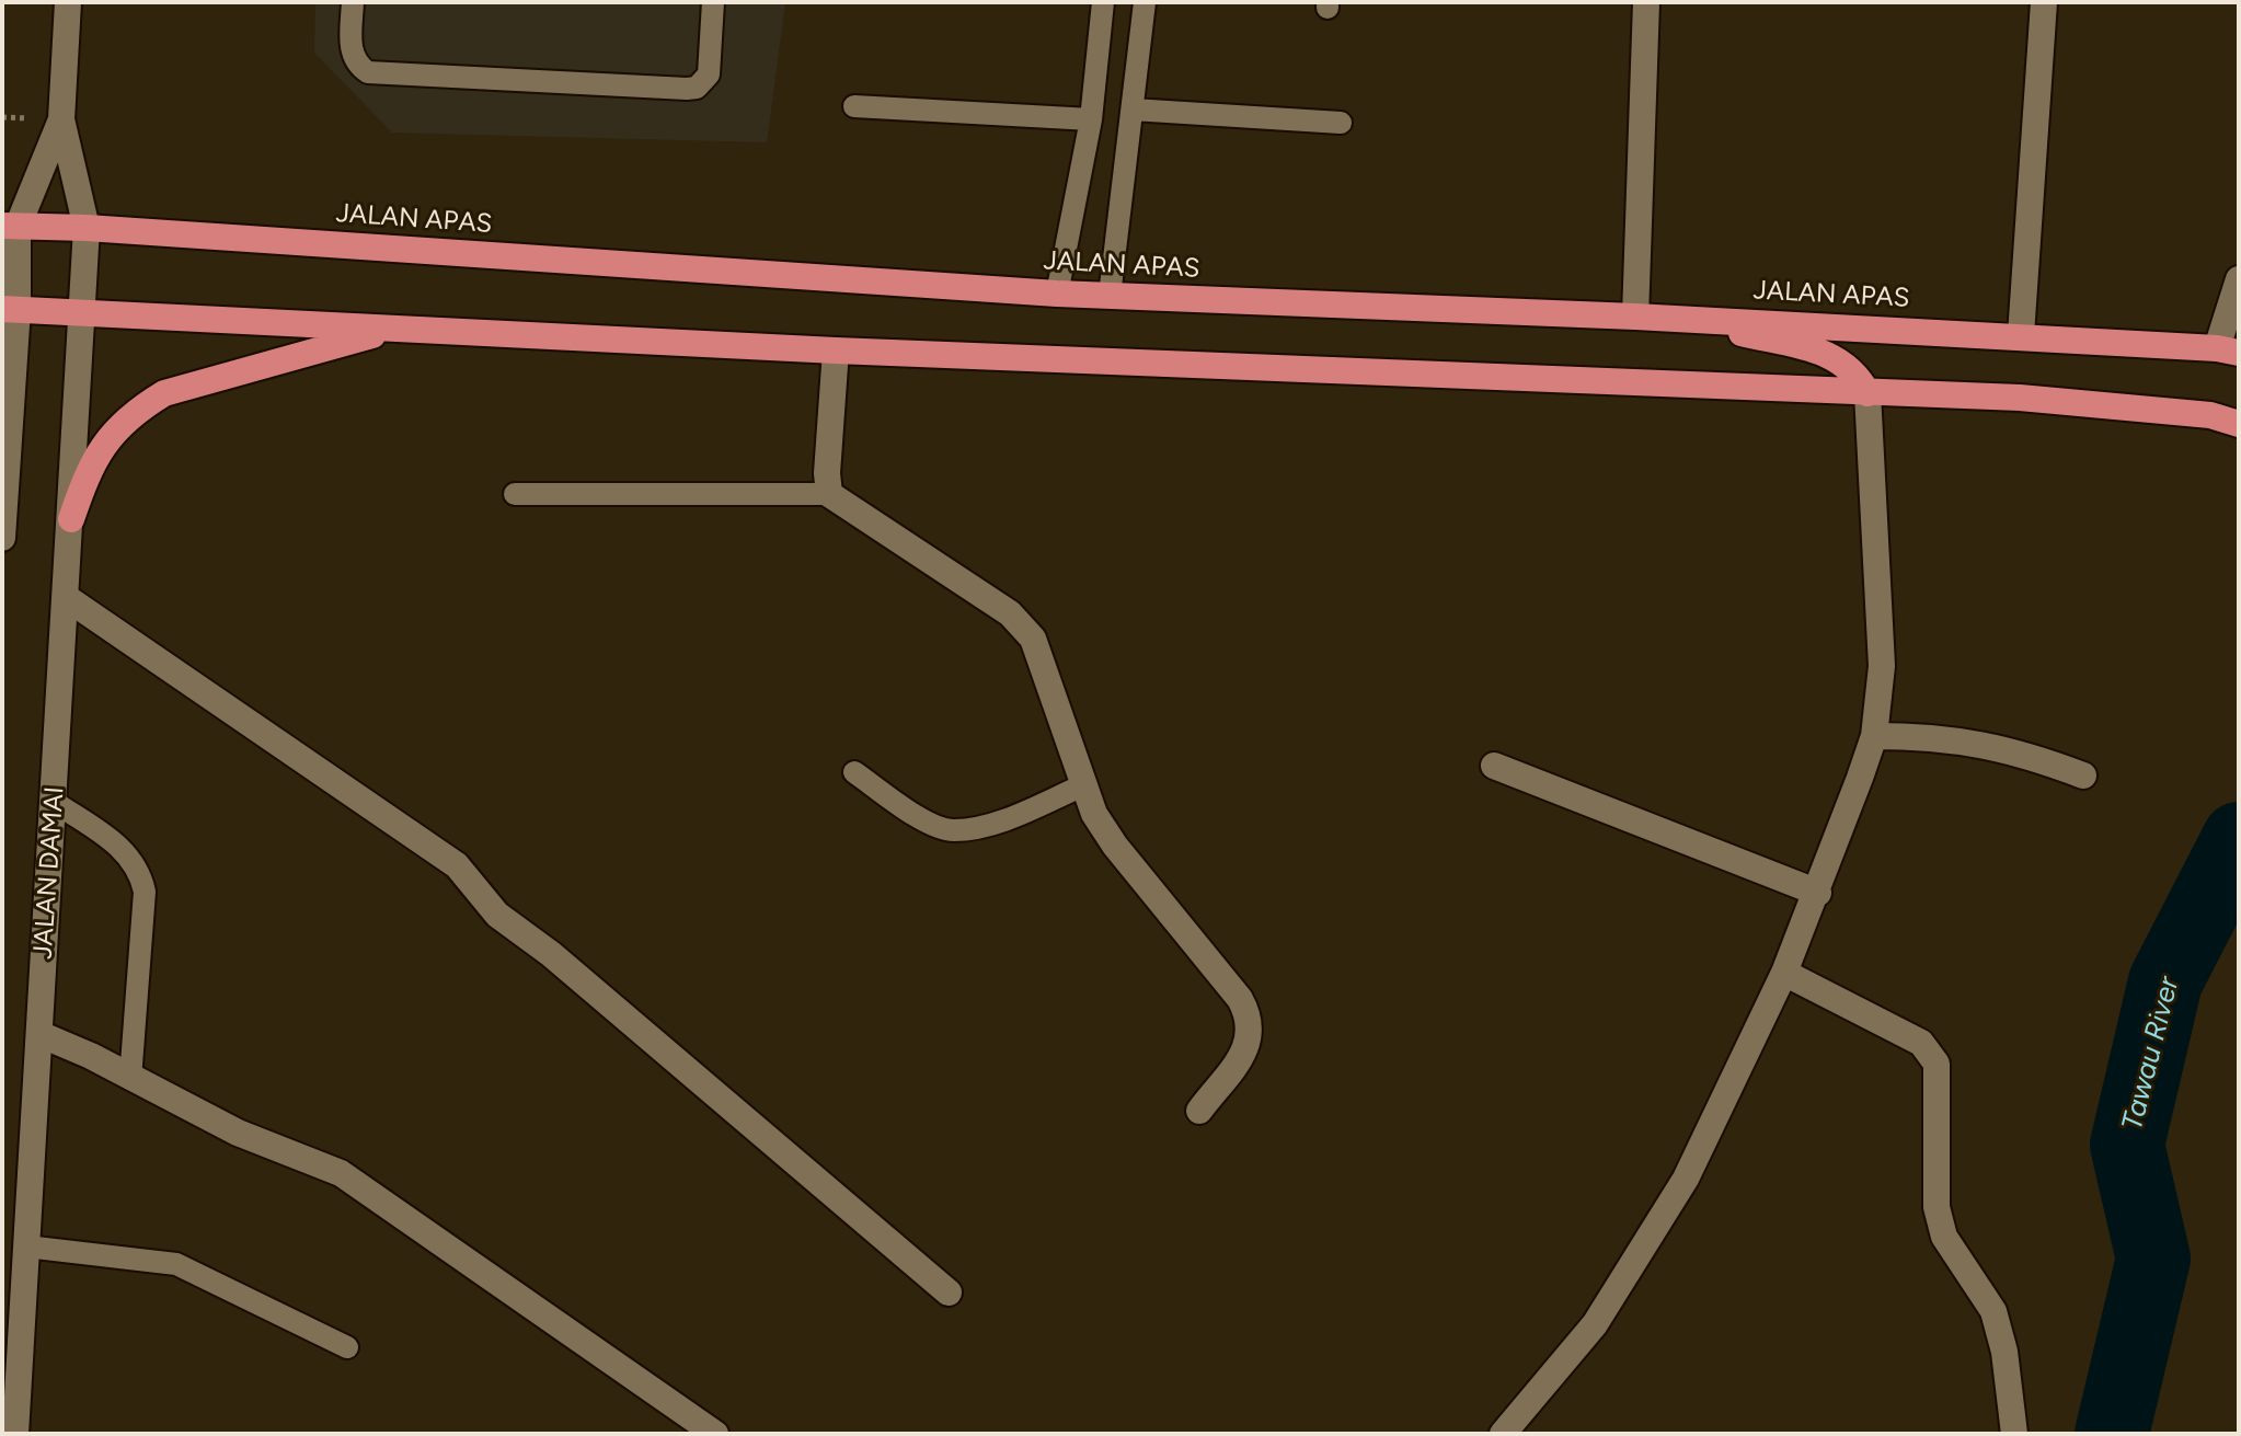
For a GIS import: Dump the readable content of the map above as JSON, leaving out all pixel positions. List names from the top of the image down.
{
  "streets": {
    "highway": ["JALAN APAS"],
    "street": ["JALAN DAMAI"]
  },
  "crossings": [
    ["JALAN APAS", "JALAN DAMAI"]
  ],
  "water": ["Tawau River"]
}
